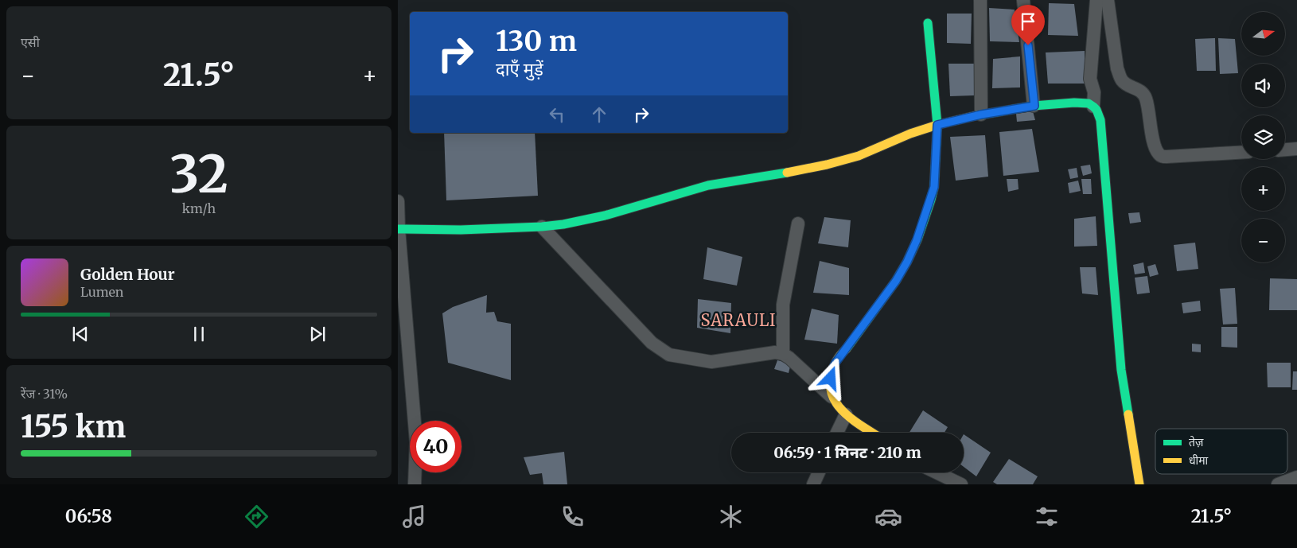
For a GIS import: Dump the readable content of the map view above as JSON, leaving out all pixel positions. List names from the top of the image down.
{
  "districts": ["SARAULI"],
  "legend": ["तेज़", "धीमा"],
  "north": "right",
  "page": {
    "tile": [
      "एसी",
      ["32", "km/h"],
      ["रेंज · 31%", "155 km"]
    ],
    "map_buttons": ["+", "−"],
    "turn": ["130 m", "दाएँ मुड़ें"],
    "heat": ["−", "21.5°", "+"],
    "song": ["Golden Hour", "Lumen"],
    "limit": "40",
    "trip": "06:59 · 1 मिनट · 210 m",
    "tabs": ["06:58", "21.5°"]
  }
}
